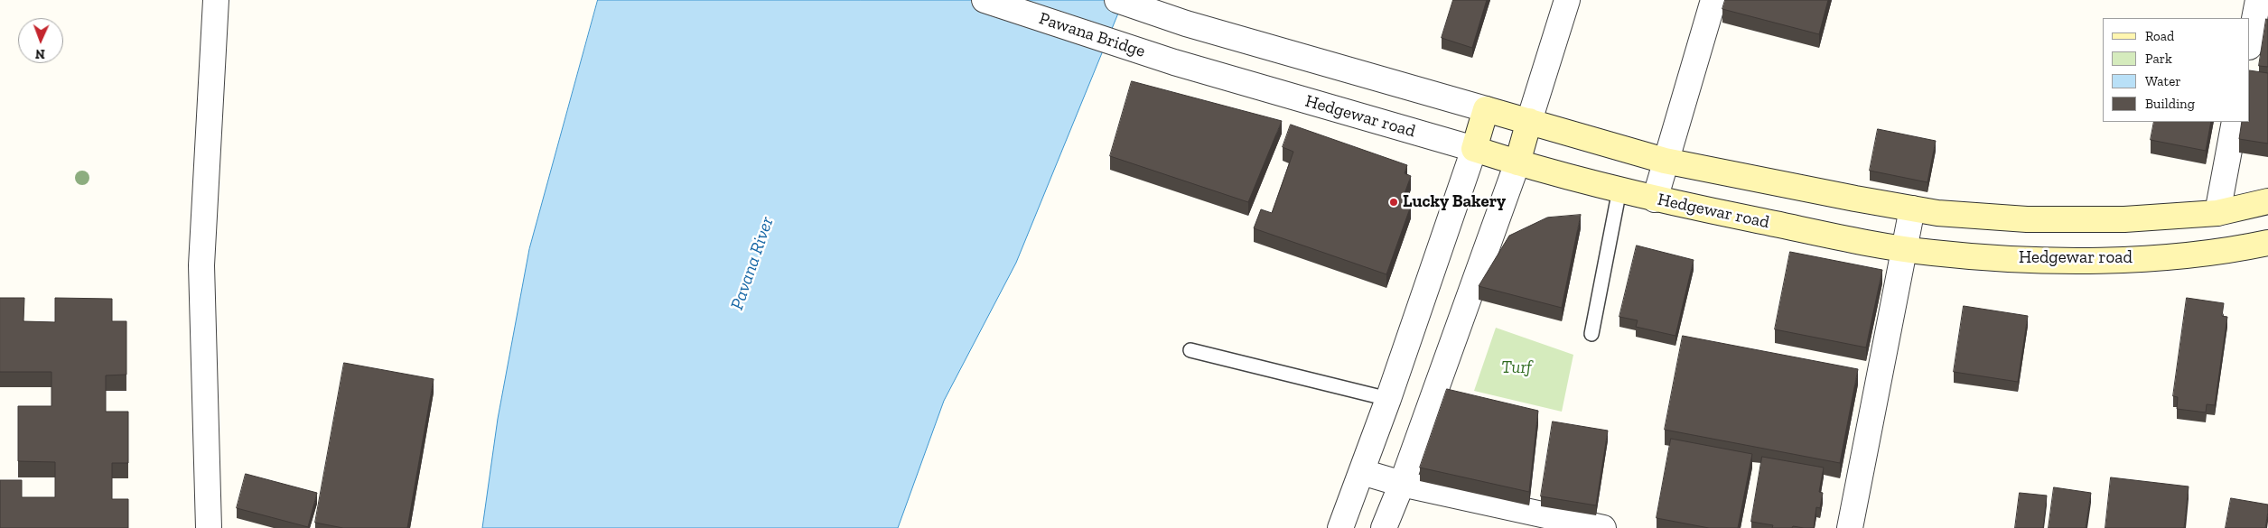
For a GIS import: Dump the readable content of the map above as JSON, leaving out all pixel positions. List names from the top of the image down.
{
  "streets": {
    "main road": ["Hedgewar road"],
    "street": ["Pawana Bridge"]
  },
  "crossings": [
    ["Pawana Bridge", "Hedgewar road"]
  ],
  "water": ["Pavana River"],
  "parks": ["Turf"],
  "places": ["Lucky Bakery"],
  "legend": [
    "Road",
    "Park",
    "Water",
    "Building"
  ],
  "north": "bottom"
}
